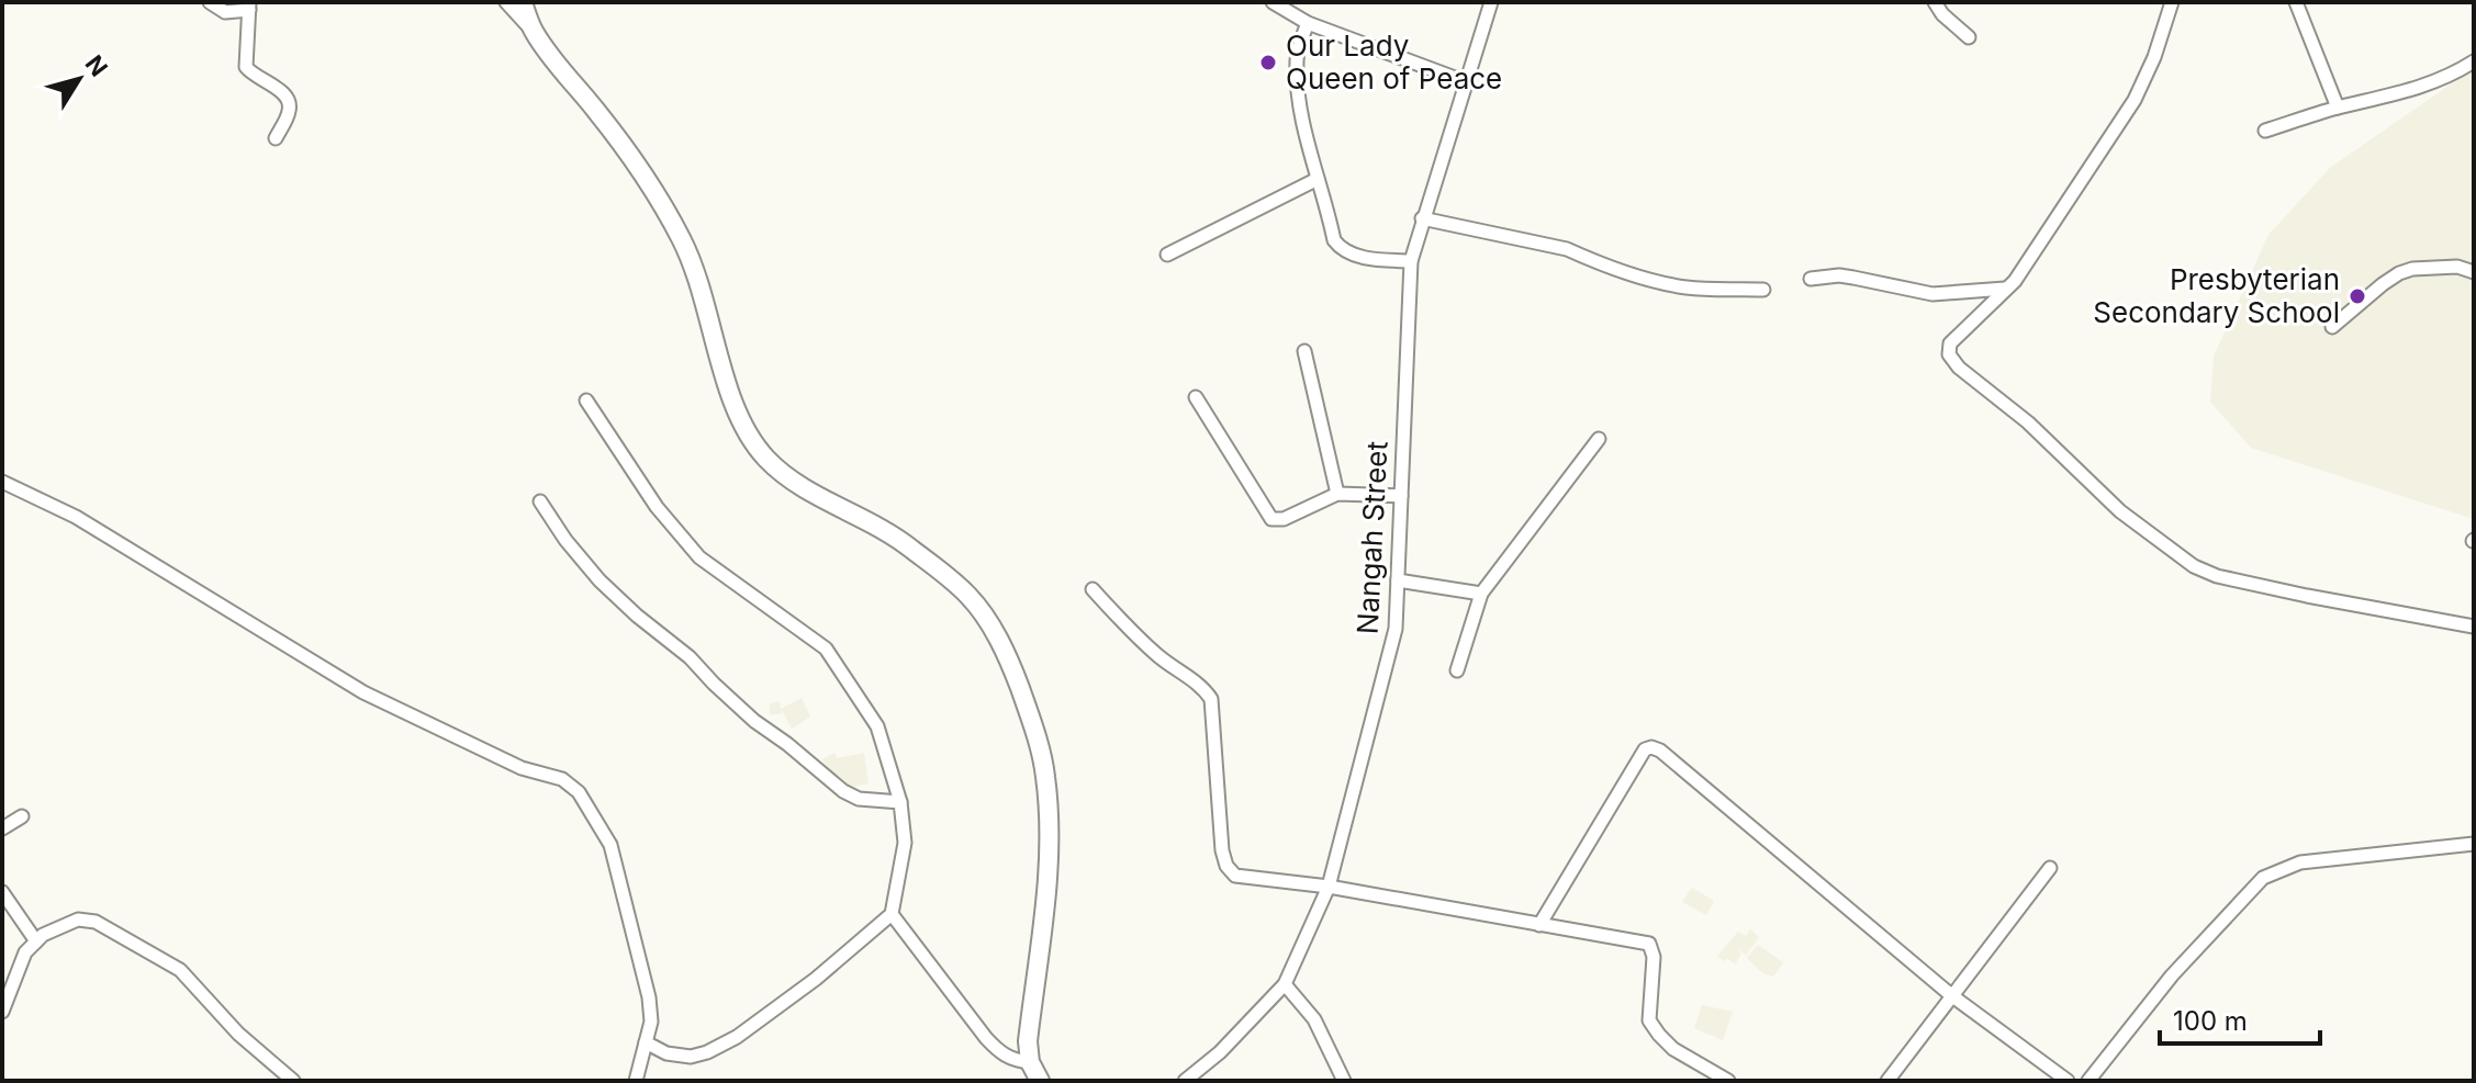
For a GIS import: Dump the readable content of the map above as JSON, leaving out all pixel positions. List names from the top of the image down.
{
  "streets": {
    "street": ["Nangah Street"]
  },
  "places": ["Our Lady Queen of Peace", "Presbyterian Secondary School"],
  "scale_bar": "100 m",
  "north": "top right"
}
